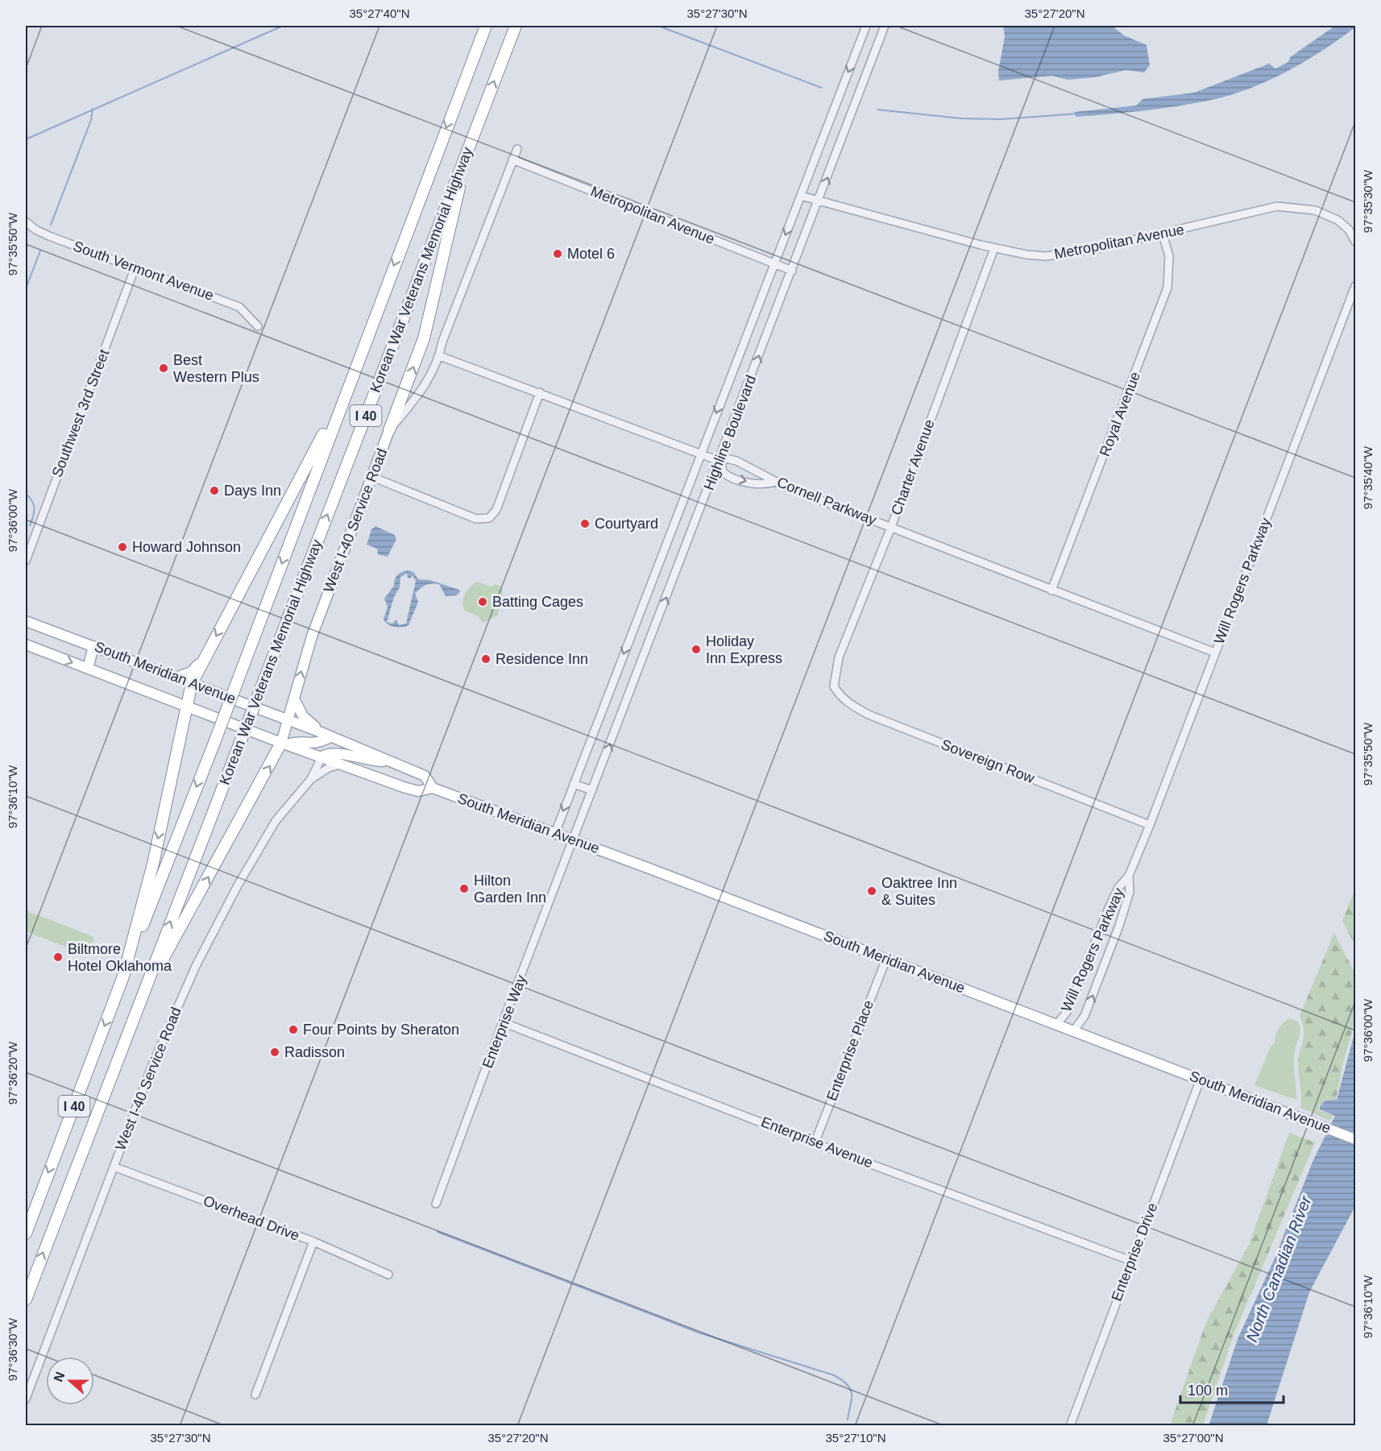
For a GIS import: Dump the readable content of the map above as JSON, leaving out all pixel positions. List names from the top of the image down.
{
  "streets": {
    "highway": ["Korean War Veterans Memorial Highway", "I 40"],
    "main road": ["West I-40 Service Road", "South Meridian Avenue"],
    "street": [
      "Metropolitan Avenue",
      "South Vermont Avenue",
      "Southwest 3rd Street",
      "Royal Avenue",
      "Highline Boulevard",
      "Charter Avenue",
      "Cornell Parkway",
      "Will Rogers Parkway",
      "Sovereign Row",
      "Enterprise Way",
      "Enterprise Place",
      "Enterprise Avenue",
      "Overhead Drive",
      "Enterprise Drive"
    ]
  },
  "crossings": [
    ["Metropolitan Avenue", "Royal Avenue"],
    ["Metropolitan Avenue", "Highline Boulevard"],
    ["Metropolitan Avenue", "Charter Avenue"],
    ["Metropolitan Avenue", "West I-40 Service Road"],
    ["South Vermont Avenue", "Southwest 3rd Street"],
    ["Royal Avenue", "Cornell Parkway"],
    ["Highline Boulevard", "Cornell Parkway"],
    ["Highline Boulevard", "South Meridian Avenue"],
    ["Highline Boulevard", "Enterprise Way"],
    ["Charter Avenue", "Cornell Parkway"],
    ["Charter Avenue", "Sovereign Row"],
    ["Cornell Parkway", "West I-40 Service Road"],
    ["Cornell Parkway", "Will Rogers Parkway"],
    ["West I-40 Service Road", "South Meridian Avenue"],
    ["West I-40 Service Road", "Overhead Drive"],
    ["Will Rogers Parkway", "South Meridian Avenue"],
    ["Will Rogers Parkway", "Sovereign Row"],
    ["South Meridian Avenue", "Enterprise Way"],
    ["South Meridian Avenue", "Enterprise Place"],
    ["South Meridian Avenue", "Enterprise Drive"],
    ["Enterprise Way", "Enterprise Avenue"],
    ["Enterprise Place", "Enterprise Avenue"],
    ["Enterprise Avenue", "Enterprise Drive"]
  ],
  "water": ["North Canadian River"],
  "places": [
    "Motel 6",
    "Best Western Plus",
    "Days Inn",
    "Courtyard",
    "Howard Johnson",
    "Batting Cages",
    "Holiday Inn Express",
    "Residence Inn",
    "Hilton Garden Inn",
    "Oaktree Inn & Suites",
    "Biltmore Hotel Oklahoma",
    "Four Points by Sheraton",
    "Radisson"
  ],
  "scale_bar": "100 m",
  "north": "left",
  "coordinates": [
    "35°27'40\"N",
    "35°27'30\"N",
    "35°27'20\"N",
    "97°35'30\"W",
    "97°35'50\"W",
    "97°35'40\"W",
    "97°36'00\"W",
    "97°36'10\"W",
    "97°36'20\"W",
    "97°36'30\"W",
    "35°27'10\"N",
    "35°27'00\"N"
  ]
}
